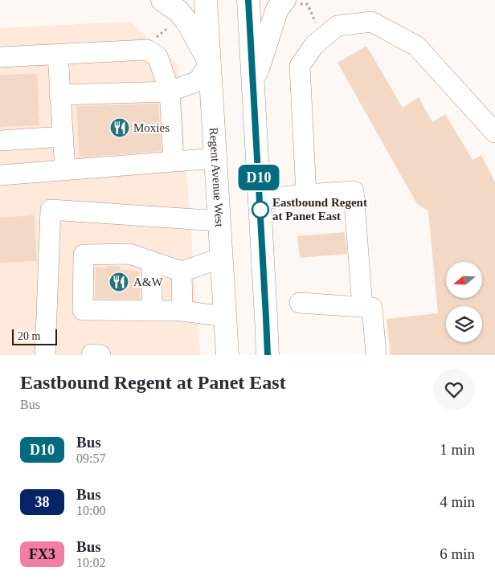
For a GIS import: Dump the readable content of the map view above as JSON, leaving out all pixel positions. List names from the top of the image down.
{
  "streets": {
    "main road": ["Regent Avenue West"]
  },
  "places": {
    "restaurant": ["Moxies", "A&W"],
    "other": ["Eastbound Regent at Panet East"]
  },
  "lines": ["bus line D10"],
  "scale_bar": "20 m",
  "north": "left",
  "page": {
    "on_map": "D10",
    "scale": "20 m",
    "heading": ["Eastbound Regent at Panet East", "Bus"],
    "list": [
      {
        "mark": "D10",
        "name": "Bus",
        "note": "09:57",
        "value": "1 min"
      },
      {
        "mark": "38",
        "name": "Bus",
        "note": "10:00",
        "value": "4 min"
      },
      {
        "mark": "FX3",
        "name": "Bus",
        "note": "10:02",
        "value": "6 min"
      }
    ]
  }
}
